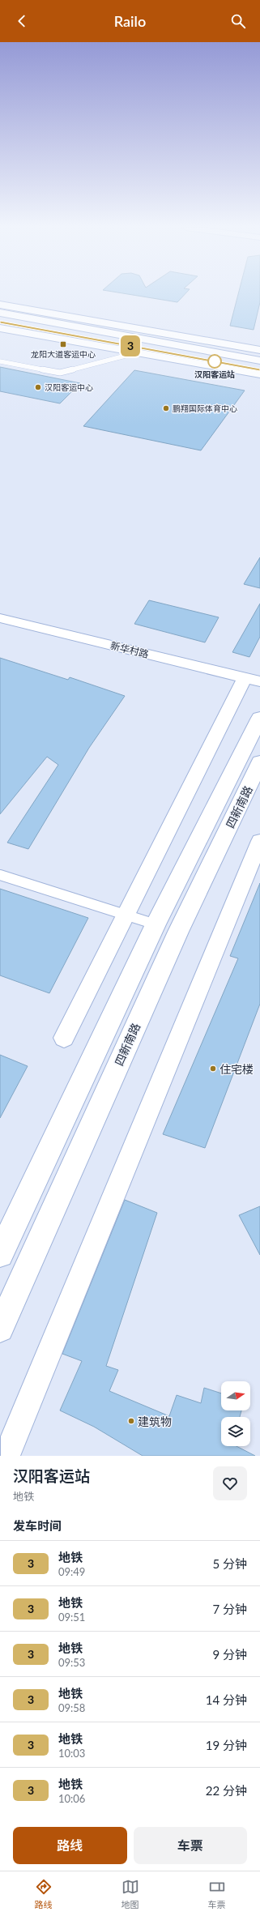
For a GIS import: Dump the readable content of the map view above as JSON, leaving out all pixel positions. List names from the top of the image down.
{
  "streets": {
    "main road": ["四新南路"],
    "street": ["新华村路"]
  },
  "places": {
    "transit": ["龙阳大道客运中心"],
    "other": [
      "汉阳客运站",
      "汉阳客运中心",
      "鹏翔国际体育中心",
      "住宅楼",
      "建筑物"
    ]
  },
  "lines": ["metro line 3"],
  "north": "right",
  "page": {
    "header": "Railo",
    "on_map": "3",
    "heading": [
      ["汉阳客运站", "地铁"],
      "发车时间"
    ],
    "list": [
      {
        "mark": "3",
        "name": "地铁",
        "note": "09:49",
        "value": "5 分钟"
      },
      {
        "mark": "3",
        "name": "地铁",
        "note": "09:51",
        "value": "7 分钟"
      },
      {
        "mark": "3",
        "name": "地铁",
        "note": "09:53",
        "value": "9 分钟"
      },
      {
        "mark": "3",
        "name": "地铁",
        "note": "09:58",
        "value": "14 分钟"
      },
      {
        "mark": "3",
        "name": "地铁",
        "note": "10:03",
        "value": "19 分钟"
      },
      {
        "mark": "3",
        "name": "地铁",
        "note": "10:06",
        "value": "22 分钟"
      }
    ],
    "buttons": ["路线", "车票"],
    "tabs": ["路线", "地图", "车票"]
  }
}
